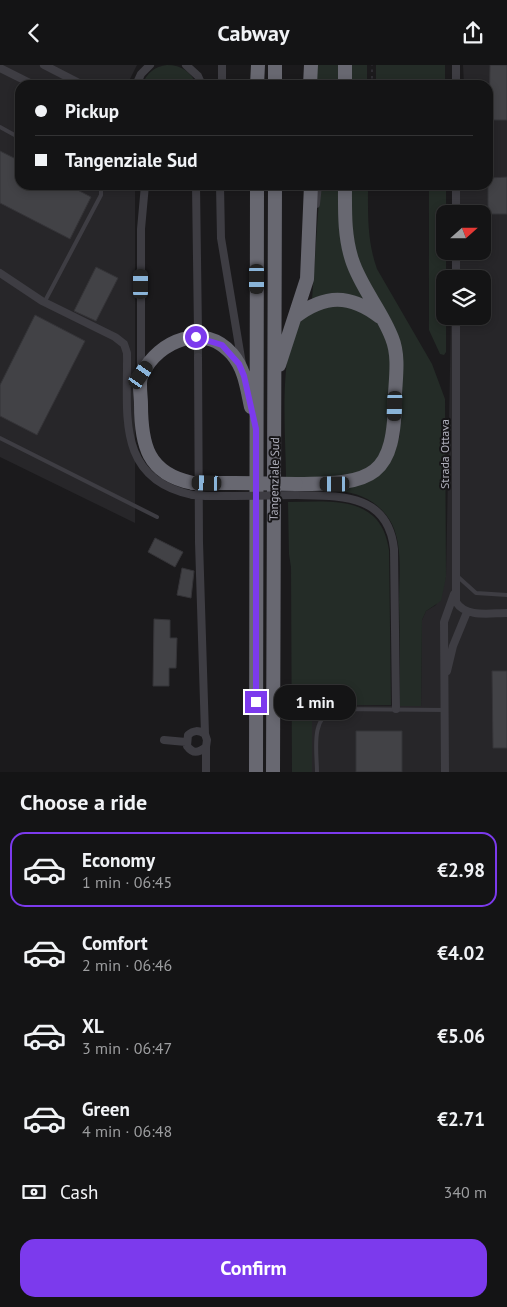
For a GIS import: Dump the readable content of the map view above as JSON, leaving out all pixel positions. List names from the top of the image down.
{
  "streets": {
    "highway": ["Tangenziale Sud"],
    "street": ["Strada Ottava"]
  },
  "north": "right",
  "page": {
    "header": "Cabway",
    "banner": ["Pickup", "Tangenziale Sud"],
    "bubble": "1 min",
    "heading": "Choose a ride",
    "list": [
      {
        "name": "Economy",
        "note": "1 min · 06:45",
        "value": "€2.98"
      },
      {
        "name": "Comfort",
        "note": "2 min · 06:46",
        "value": "€4.02"
      },
      {
        "name": "XL",
        "note": "3 min · 06:47",
        "value": "€5.06"
      },
      {
        "name": "Green",
        "note": "4 min · 06:48",
        "value": "€2.71"
      }
    ],
    "pay": ["Cash", "340 m"],
    "buttons": "Confirm"
  }
}
